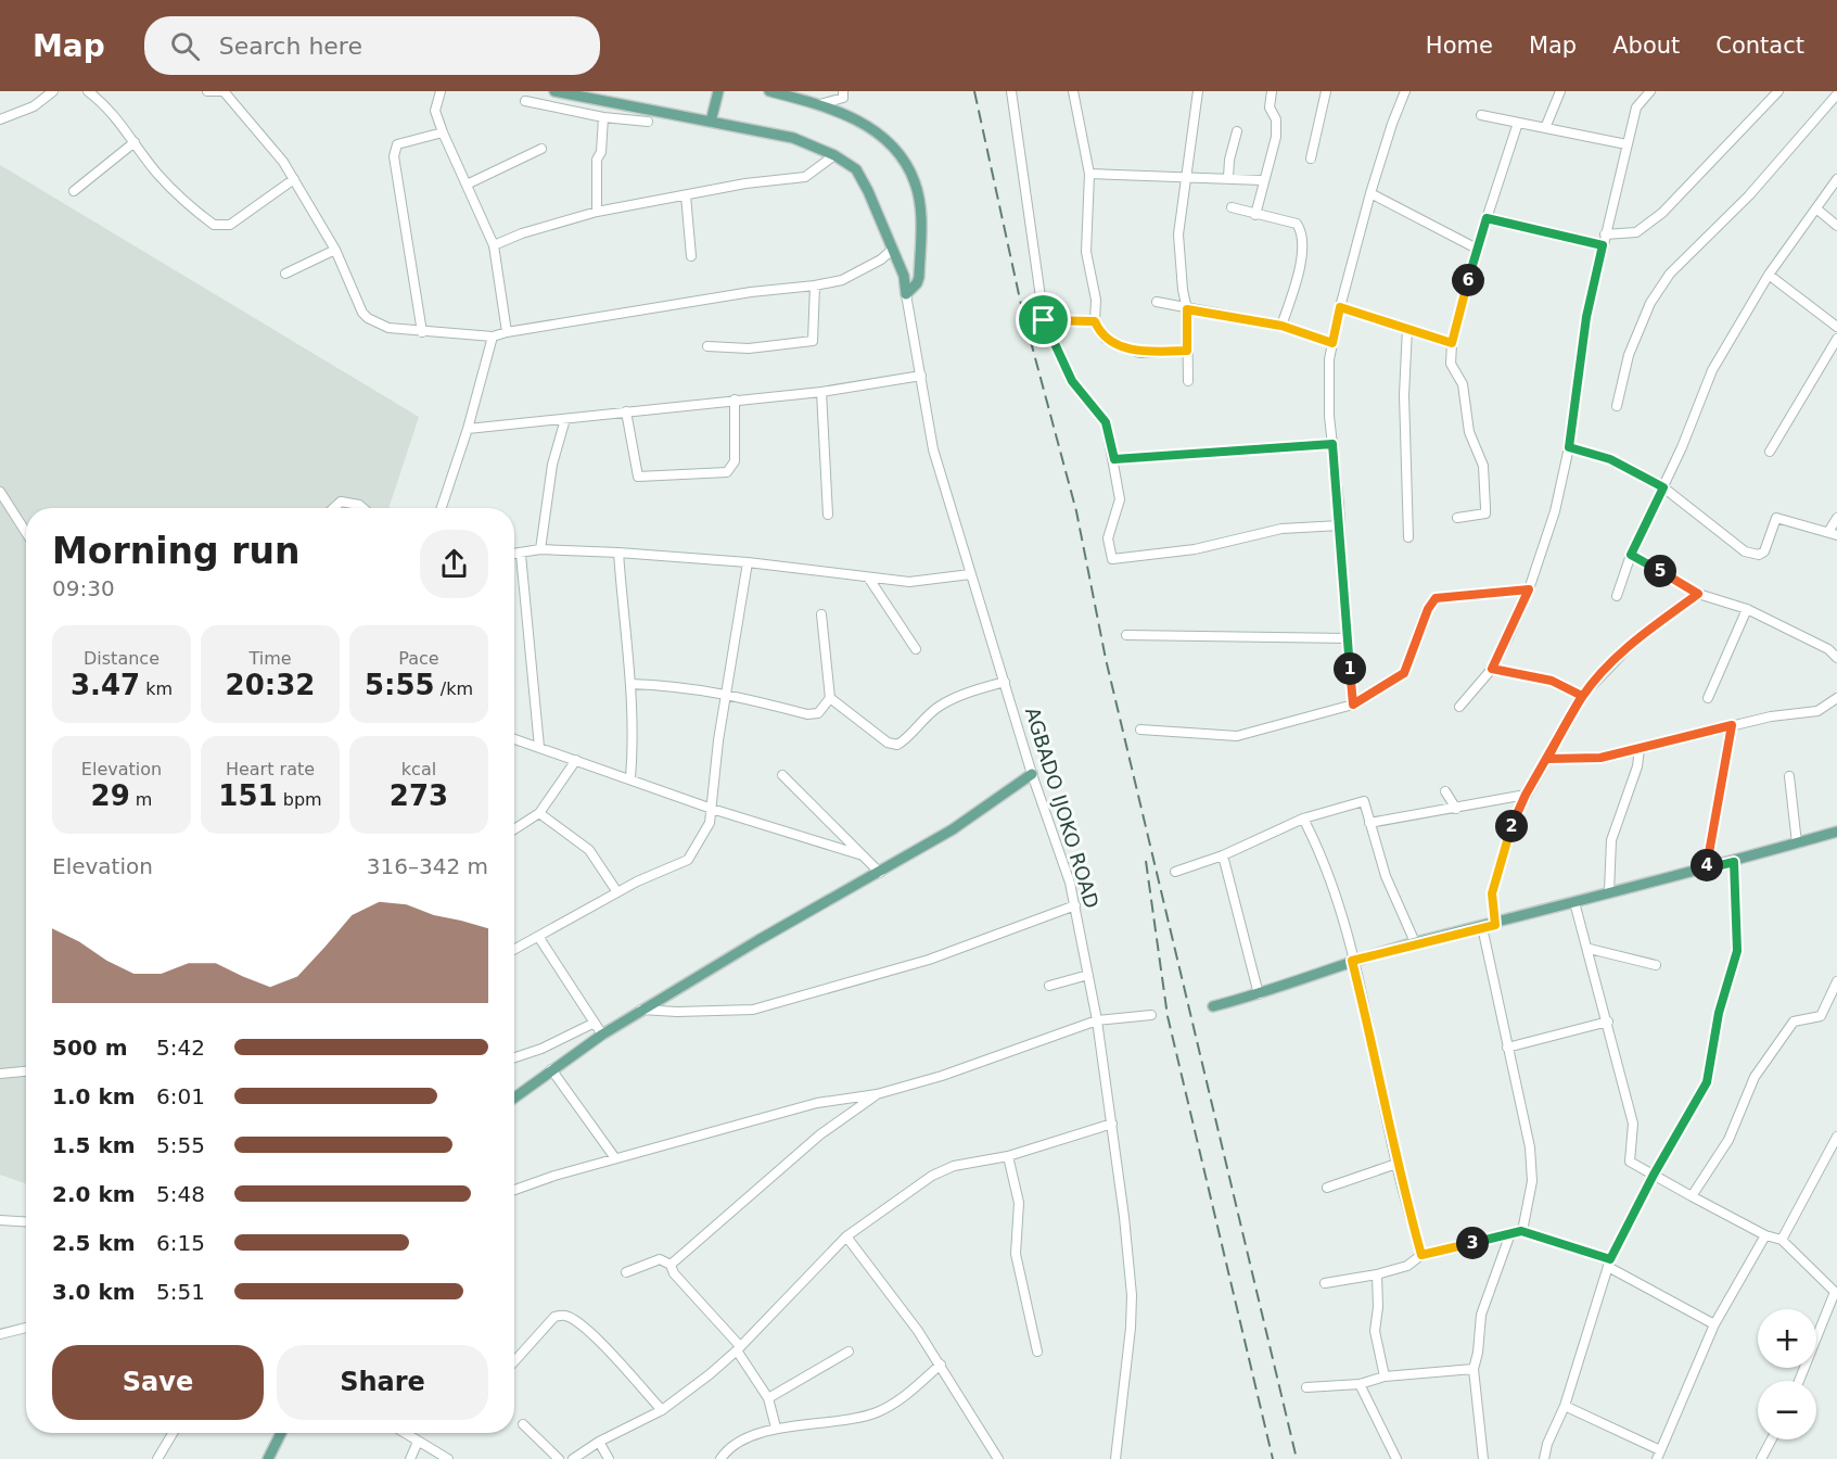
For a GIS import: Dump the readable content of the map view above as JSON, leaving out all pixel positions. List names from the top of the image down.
{
  "streets": {
    "main road": ["AGBADO IJOKO ROAD"]
  },
  "page": {
    "header": "Map",
    "search": "Search here",
    "nav": [
      "Home",
      "Map",
      "About",
      "Contact"
    ],
    "pins": [
      "6",
      "5",
      "1",
      "2",
      "4",
      "3"
    ],
    "heading": ["Morning run", "09:30"],
    "stats": [
      ["Distance", "3.47 km"],
      ["Time", "20:32"],
      ["Pace", "5:55 /km"],
      ["Elevation", "29 m"],
      ["Heart rate", "151 bpm"],
      ["kcal", "273"]
    ],
    "chart": ["Elevation", "316–342 m"],
    "list": [
      {
        "name": "500 m",
        "note": "5:42"
      },
      {
        "name": "1.0 km",
        "note": "6:01"
      },
      {
        "name": "1.5 km",
        "note": "5:55"
      },
      {
        "name": "2.0 km",
        "note": "5:48"
      },
      {
        "name": "2.5 km",
        "note": "6:15"
      },
      {
        "name": "3.0 km",
        "note": "5:51"
      }
    ],
    "map_buttons": ["+", "−"],
    "buttons": ["Save", "Share"]
  }
}
